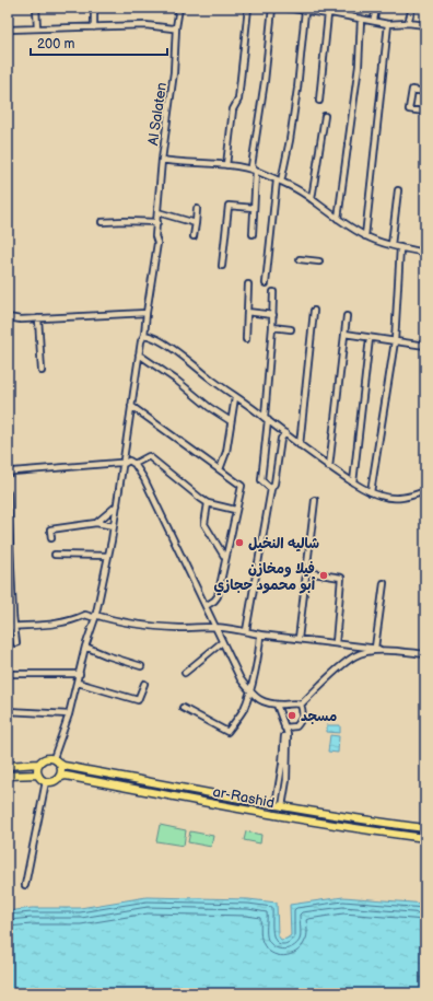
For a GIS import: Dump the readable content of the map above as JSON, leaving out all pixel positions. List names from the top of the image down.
{
  "streets": {
    "main road": ["ar-Rashid"],
    "street": ["Al Salaten"]
  },
  "crossings": [
    ["Al Salaten", "ar-Rashid"]
  ],
  "places": ["شاليه النخيل", "فيلا ومخازن أبو محمود حجازي", "مسجد"],
  "scale_bar": "200 m"
}
